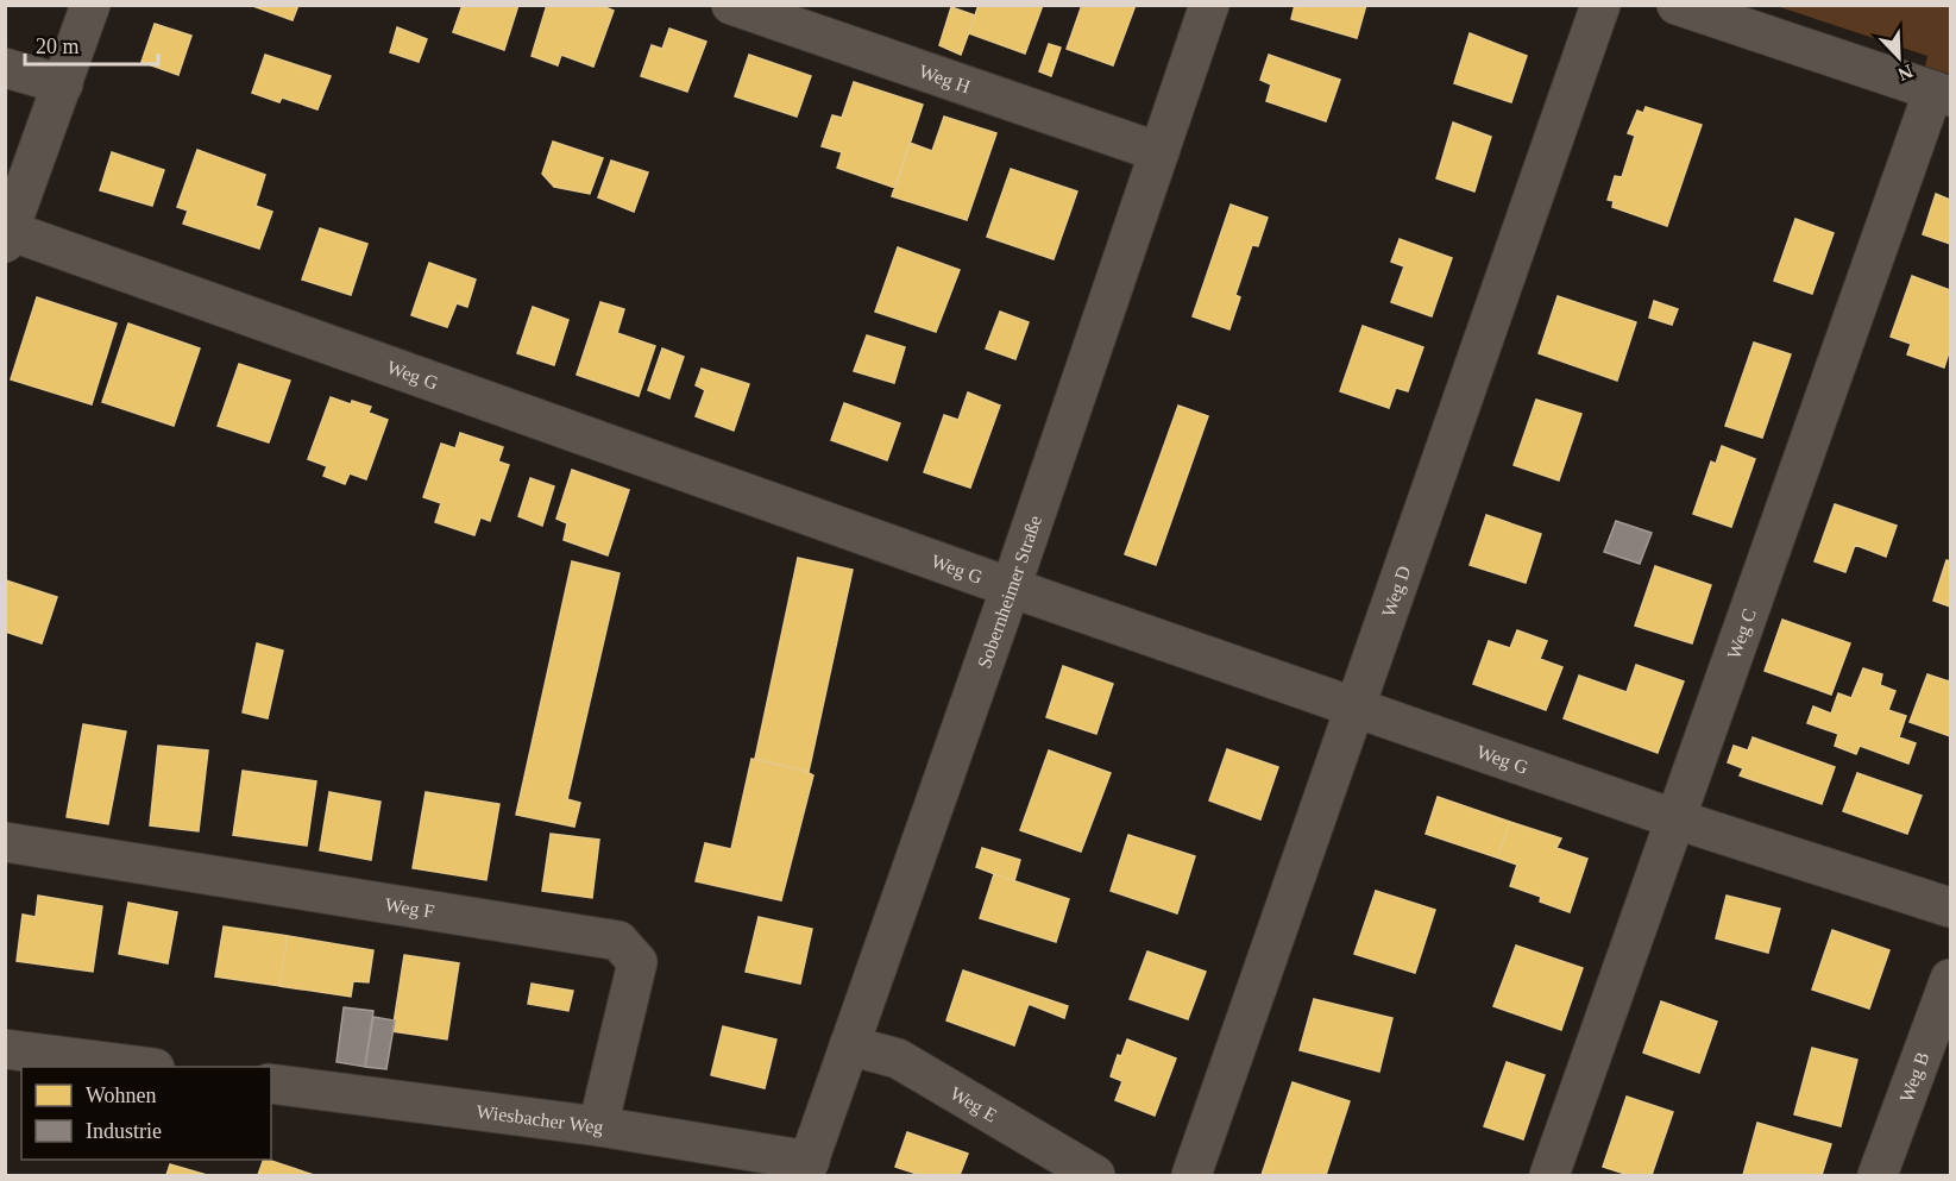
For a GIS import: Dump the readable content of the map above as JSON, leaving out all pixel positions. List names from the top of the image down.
{
  "streets": {
    "street": [
      "Weg H",
      "Weg G",
      "Weg D",
      "Sobernheimer Straße",
      "Weg C",
      "Weg F",
      "Weg B",
      "Weg E",
      "Wiesbacher Weg"
    ]
  },
  "crossings": [
    ["Weg H", "Sobernheimer Straße"],
    ["Weg G", "Weg D"],
    ["Weg G", "Sobernheimer Straße"],
    ["Weg G", "Weg C"],
    ["Sobernheimer Straße", "Weg E"],
    ["Sobernheimer Straße", "Wiesbacher Weg"],
    ["Weg F", "Wiesbacher Weg"]
  ],
  "legend": ["Wohnen", "Industrie"],
  "scale_bar": "20 m",
  "north": "bottom right"
}
